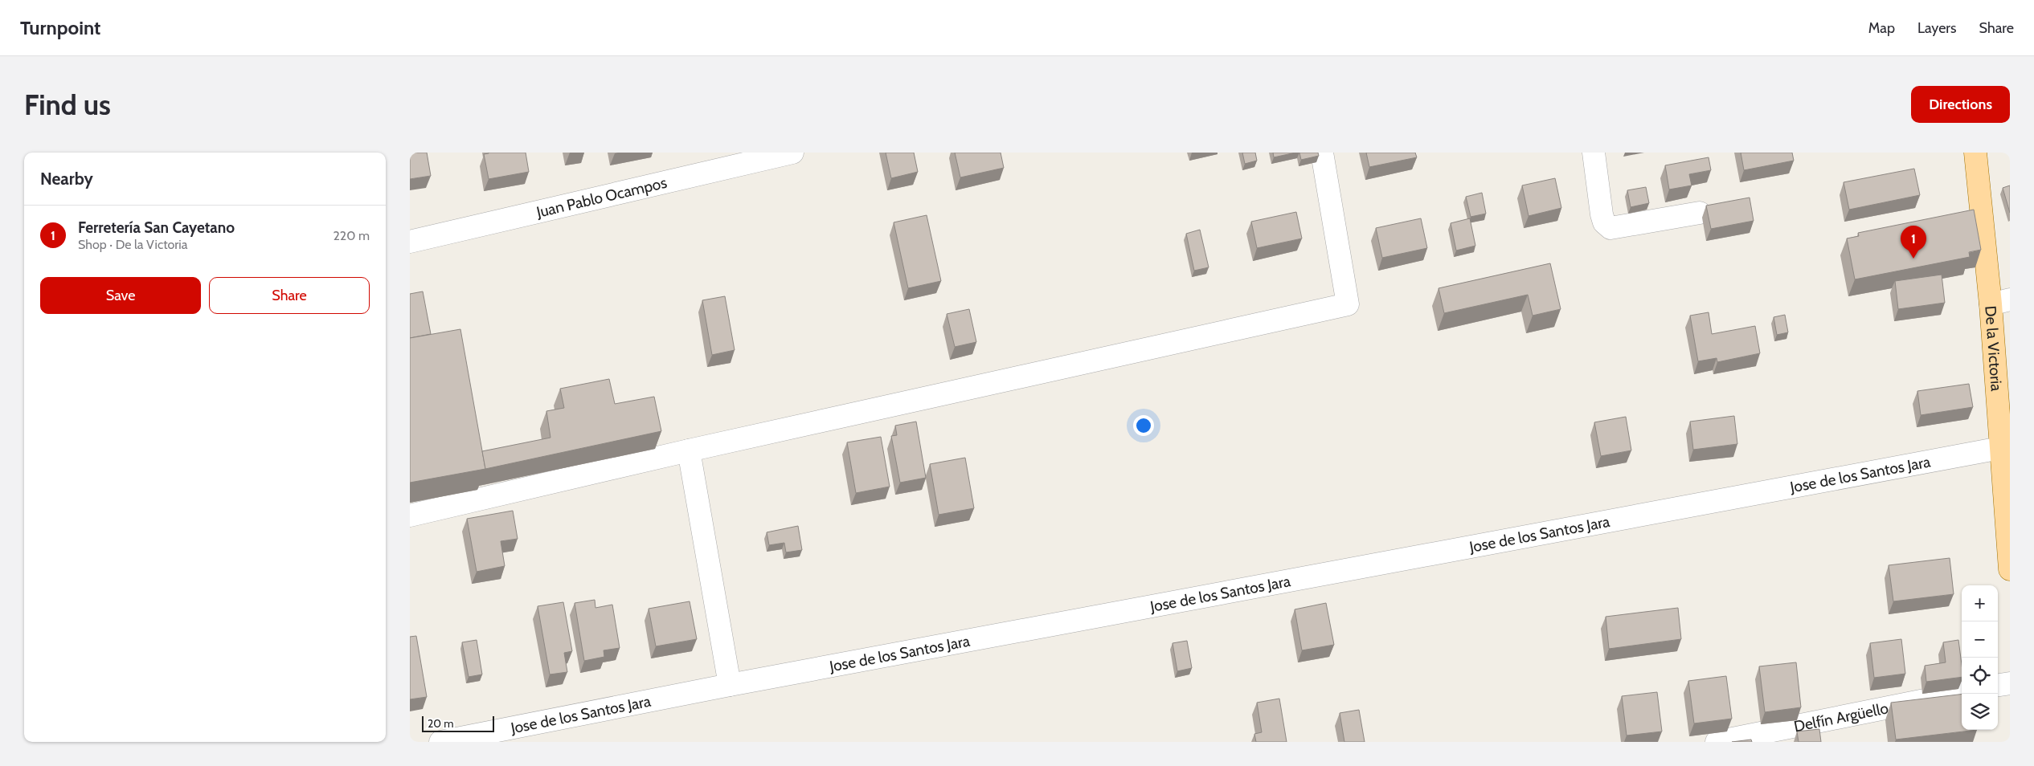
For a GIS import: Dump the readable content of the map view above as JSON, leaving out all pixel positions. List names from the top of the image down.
{
  "streets": {
    "main road": ["De la Victoria"],
    "street": ["Juan Pablo Ocampos", "Jose de los Santos Jara", "Delfín Argüello"]
  },
  "crossings": [
    ["De la Victoria", "Jose de los Santos Jara"]
  ],
  "scale_bar": "20 m",
  "page": {
    "header": "Turnpoint",
    "nav": ["Map", "Layers", "Share"],
    "buttons": [
      "Directions",
      ["Save", "Share"]
    ],
    "title": "Find us",
    "heading": "Nearby",
    "list": [
      {
        "mark": "1",
        "name": "Ferretería San Cayetano",
        "note": "Shop · De la Victoria",
        "value": "220 m"
      }
    ],
    "pins": "1",
    "map_buttons": ["+", "−"],
    "scale": "20 m"
  }
}
